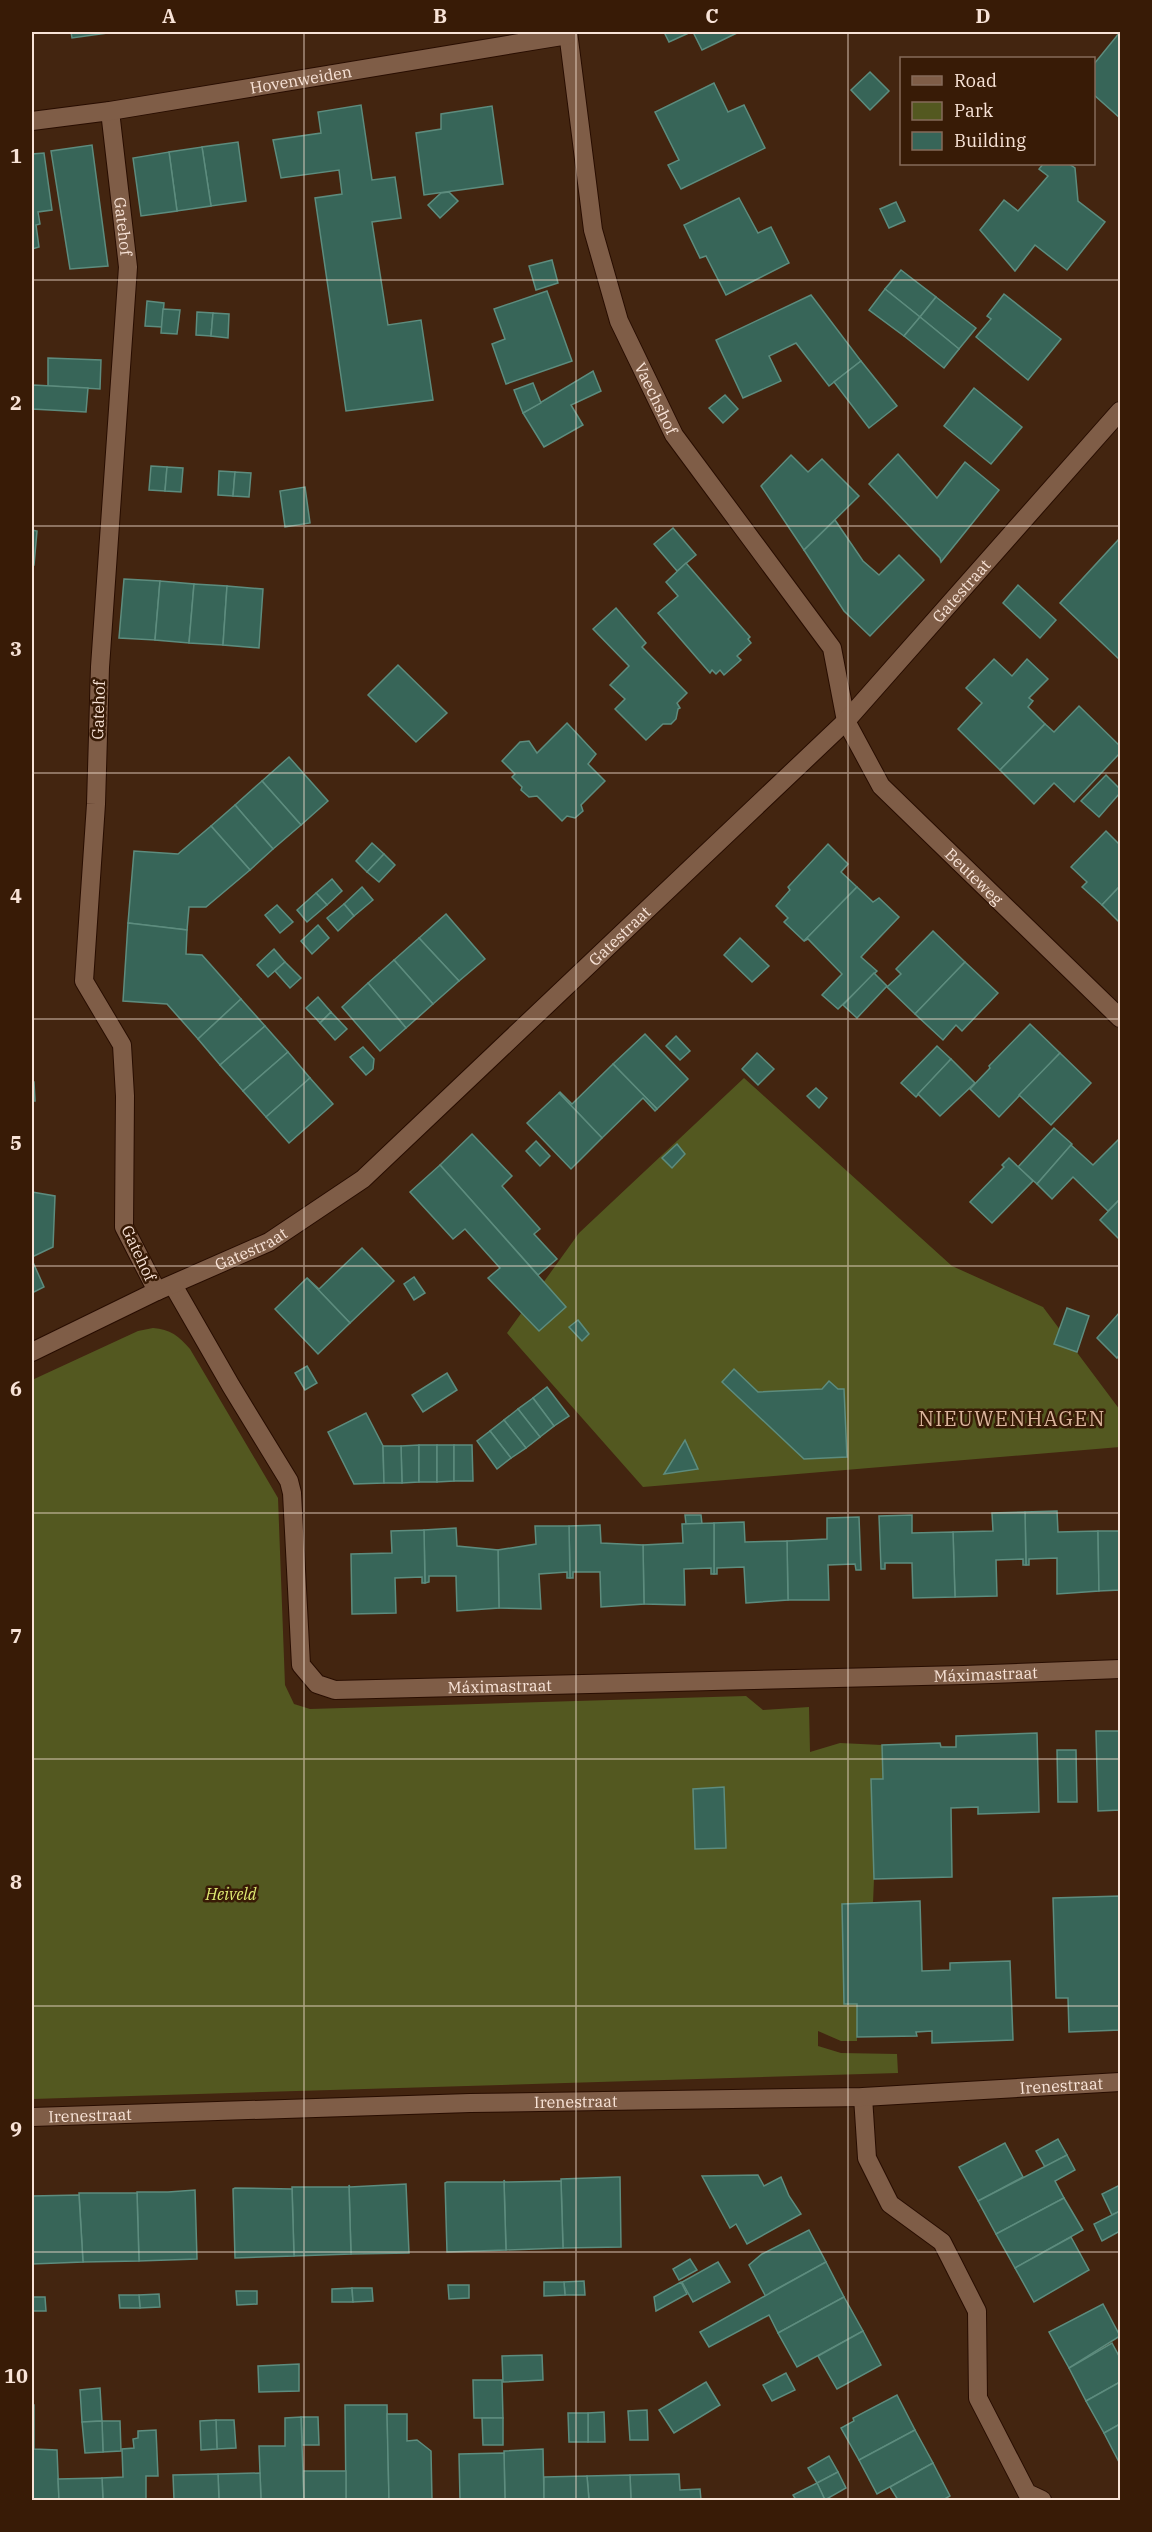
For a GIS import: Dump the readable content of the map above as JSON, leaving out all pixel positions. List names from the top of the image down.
{
  "streets": {
    "street": [
      "Hovenweiden",
      "Gatehof",
      "Vaechshof",
      "Gatestraat",
      "Beuteweg",
      "Máximastraat",
      "Irenestraat"
    ]
  },
  "crossings": [
    ["Hovenweiden", "Gatehof"],
    ["Hovenweiden", "Vaechshof"],
    ["Gatehof", "Gatestraat"],
    ["Gatehof", "Máximastraat"],
    ["Vaechshof", "Gatestraat"],
    ["Vaechshof", "Beuteweg"],
    ["Gatestraat", "Beuteweg"],
    ["Gatestraat", "Máximastraat"]
  ],
  "districts": ["NIEUWENHAGEN"],
  "parks": ["Heiveld"],
  "legend": ["Road", "Park", "Building"],
  "grid": {
    "columns": [
      "A",
      "B",
      "C",
      "D"
    ],
    "rows": [
      "1",
      "2",
      "3",
      "4",
      "5",
      "6",
      "7",
      "8",
      "9",
      "10"
    ]
  }
}
